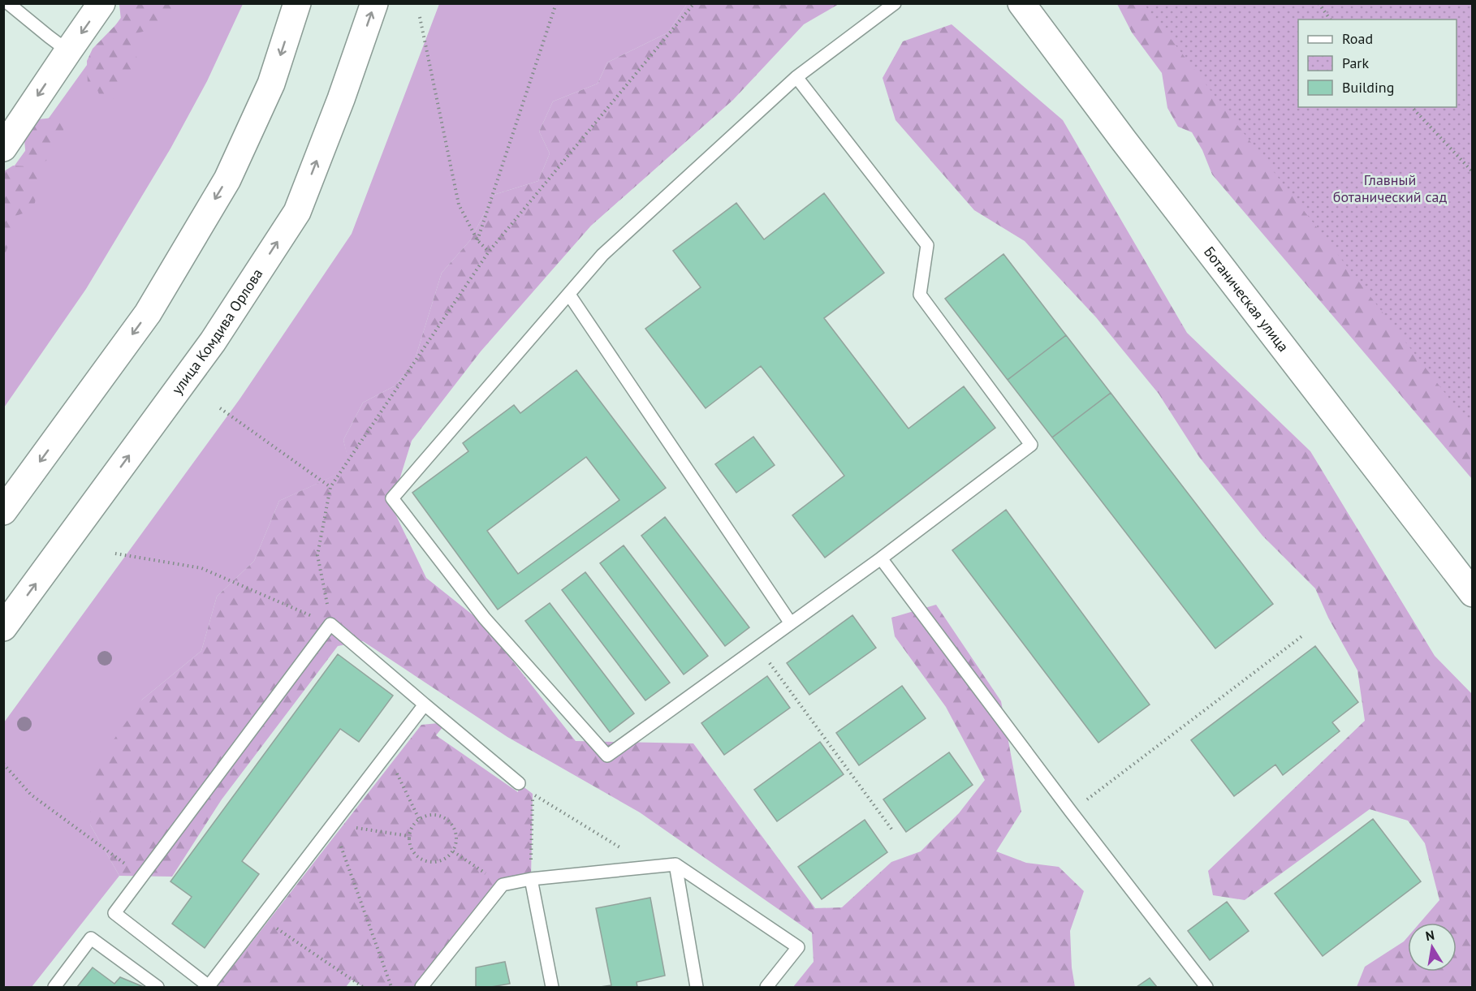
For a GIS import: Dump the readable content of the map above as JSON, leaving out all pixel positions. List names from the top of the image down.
{
  "streets": {
    "main road": ["Ботаническая улица", "улица Комдива Орлова"]
  },
  "parks": ["Главный ботанический сад"],
  "legend": ["Road", "Park", "Building"],
  "north": "top"
}
